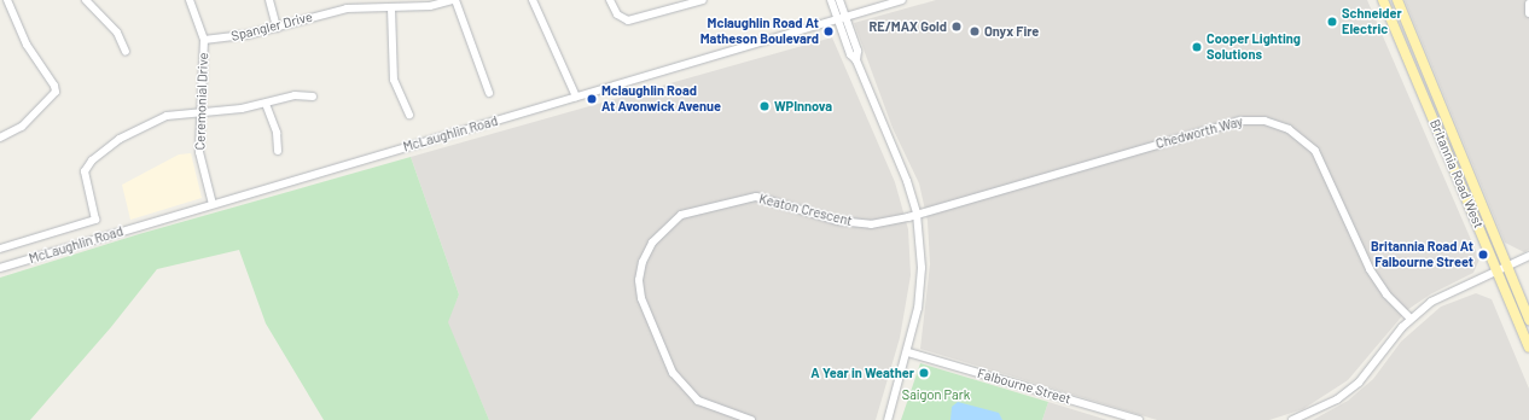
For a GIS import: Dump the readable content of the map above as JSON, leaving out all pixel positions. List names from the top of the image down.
{
  "streets": {
    "main road": ["Britannia Road West"],
    "street": [
      "Spangler Drive",
      "Ceremonial Drive",
      "Chedworth Way",
      "McLaughlin Road",
      "Keaton Crescent",
      "Falbourne Street"
    ]
  },
  "crossings": [
    ["Spangler Drive", "Ceremonial Drive"],
    ["Ceremonial Drive", "McLaughlin Road"],
    ["Chedworth Way", "Keaton Crescent"]
  ],
  "parks": ["Saigon Park"],
  "places": [
    "Schneider Electric",
    "RE/MAX Gold",
    "Mclaughlin Road At Matheson Boulevard",
    "Onyx Fire",
    "Cooper Lighting Solutions",
    "Mclaughlin Road At Avonwick Avenue",
    "WPInnova",
    "Britannia Road At Falbourne Street",
    "A Year in Weather"
  ]
}
